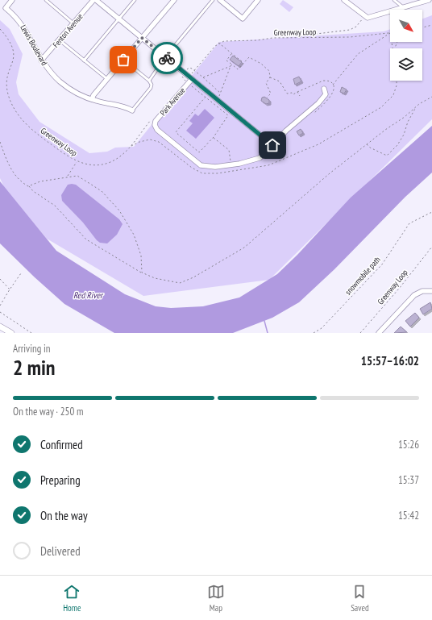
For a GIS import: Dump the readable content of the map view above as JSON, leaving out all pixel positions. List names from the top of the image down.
{
  "streets": {
    "street": ["Fenton Avenue", "Lewis Boulevard", "Park Avenue"],
    "path": ["Greenway Loop", "snowmobile path"]
  },
  "crossings": [
    ["Fenton Avenue", "Lewis Boulevard"]
  ],
  "water": ["Red River"],
  "north": "bottom right",
  "page": {
    "heading": ["2 min", "Arriving in", "15:57–16:02"],
    "bar": "On the way · 250 m",
    "list": [
      ["Confirmed", "15:26"],
      ["Preparing", "15:37"],
      ["On the way", "15:42"],
      "Delivered"
    ],
    "tabs": ["Home", "Map", "Saved"]
  }
}
